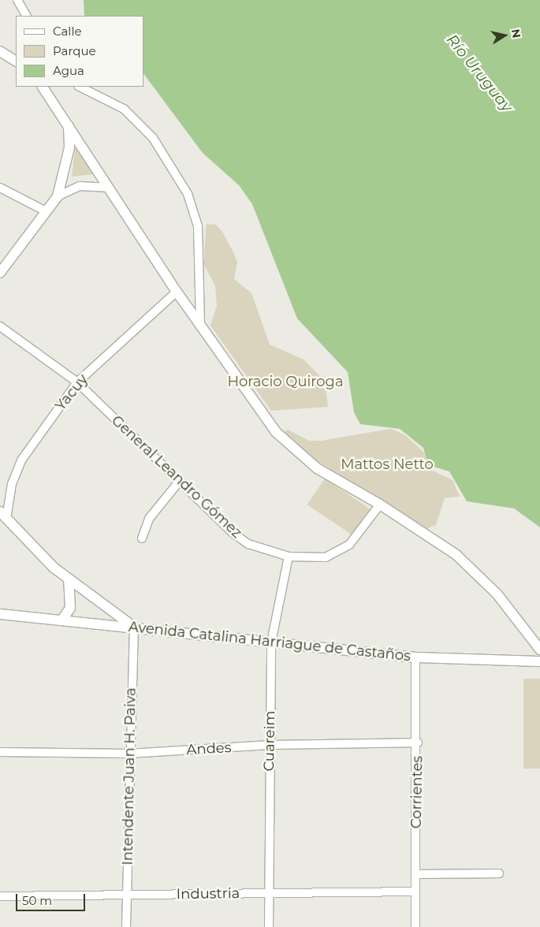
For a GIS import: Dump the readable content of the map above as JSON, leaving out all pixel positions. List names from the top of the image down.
{
  "streets": {
    "street": [
      "Yacuy",
      "General Leandro Gómez",
      "Avenida Catalina Harriague de Castaños",
      "Cuareim",
      "Andes",
      "Intendente Juan H. Paiva",
      "Corrientes",
      "Industria"
    ]
  },
  "crossings": [
    ["Yacuy", "General Leandro Gómez"],
    ["General Leandro Gómez", "Cuareim"],
    ["Avenida Catalina Harriague de Castaños", "Cuareim"],
    ["Avenida Catalina Harriague de Castaños", "Intendente Juan H. Paiva"],
    ["Avenida Catalina Harriague de Castaños", "Corrientes"],
    ["Cuareim", "Andes"],
    ["Cuareim", "Industria"],
    ["Andes", "Intendente Juan H. Paiva"],
    ["Andes", "Corrientes"],
    ["Intendente Juan H. Paiva", "Industria"],
    ["Corrientes", "Industria"]
  ],
  "water": ["Río Uruguay"],
  "parks": ["Horacio Quiroga", "Mattos Netto"],
  "legend": ["Calle", "Parque", "Agua"],
  "scale_bar": "50 m",
  "north": "right"
}
